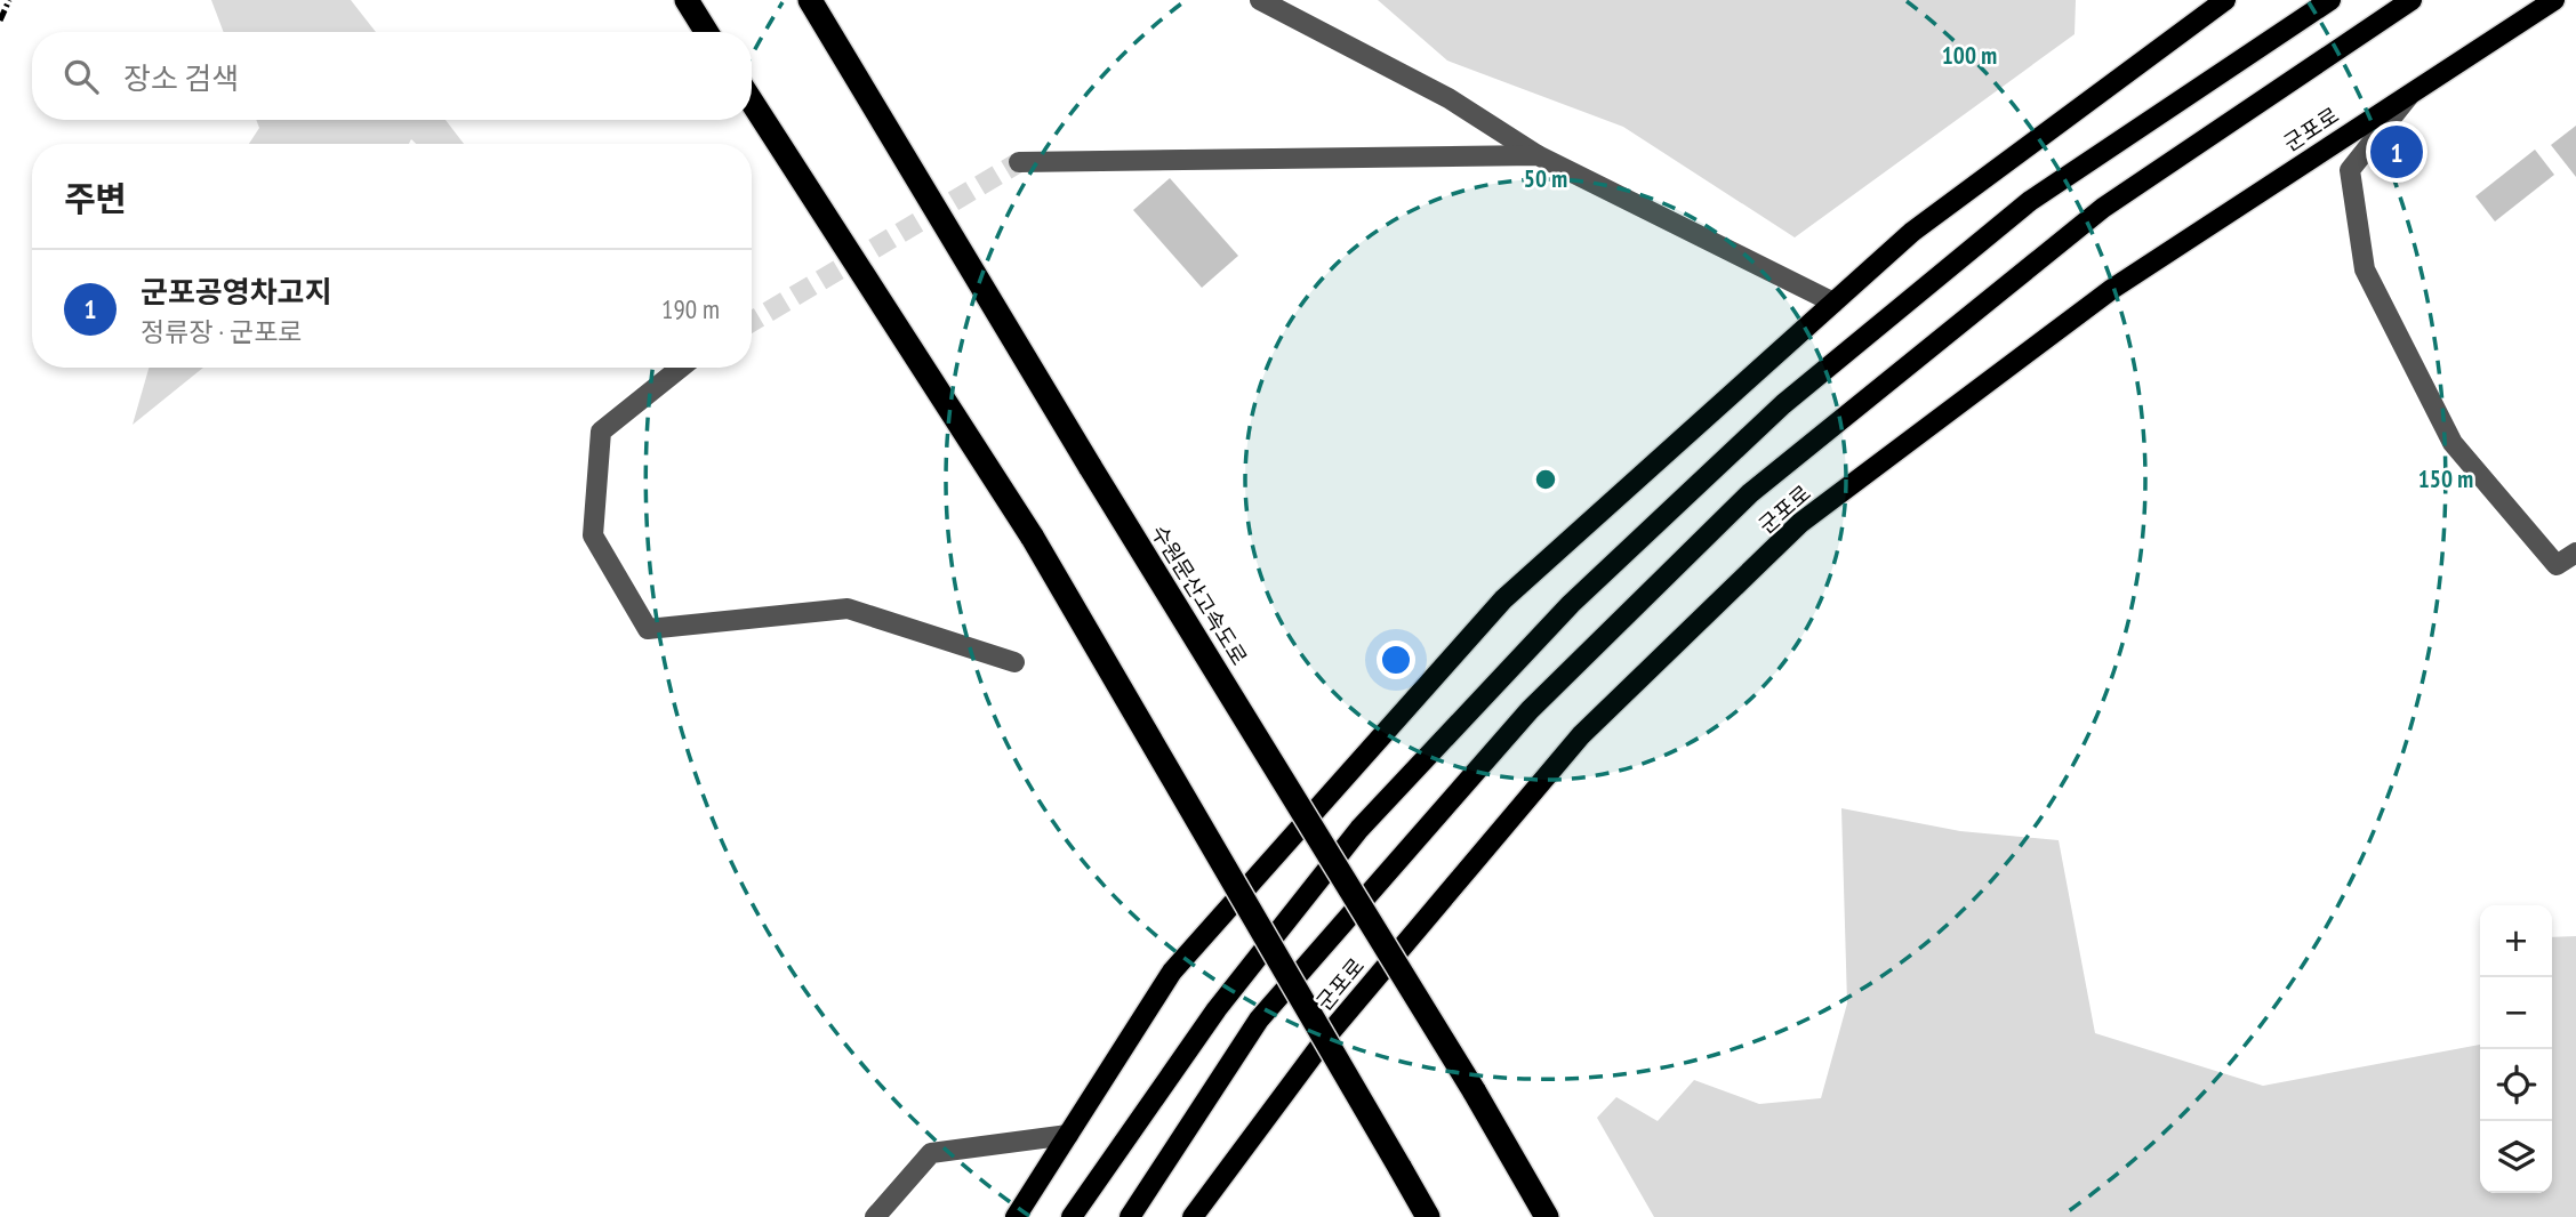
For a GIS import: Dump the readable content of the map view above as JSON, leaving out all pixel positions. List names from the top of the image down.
{
  "streets": {
    "highway": ["수원문산고속도로"],
    "main road": ["군포로"]
  },
  "page": {
    "search": "장소 검색",
    "pins": "1",
    "heading": "주변",
    "list": [
      {
        "mark": "1",
        "name": "군포공영차고지",
        "note": "정류장 · 군포로",
        "value": "190 m"
      }
    ],
    "map_buttons": ["+", "−"]
  },
  "rings": ["100 m", "50 m", "150 m"]
}
